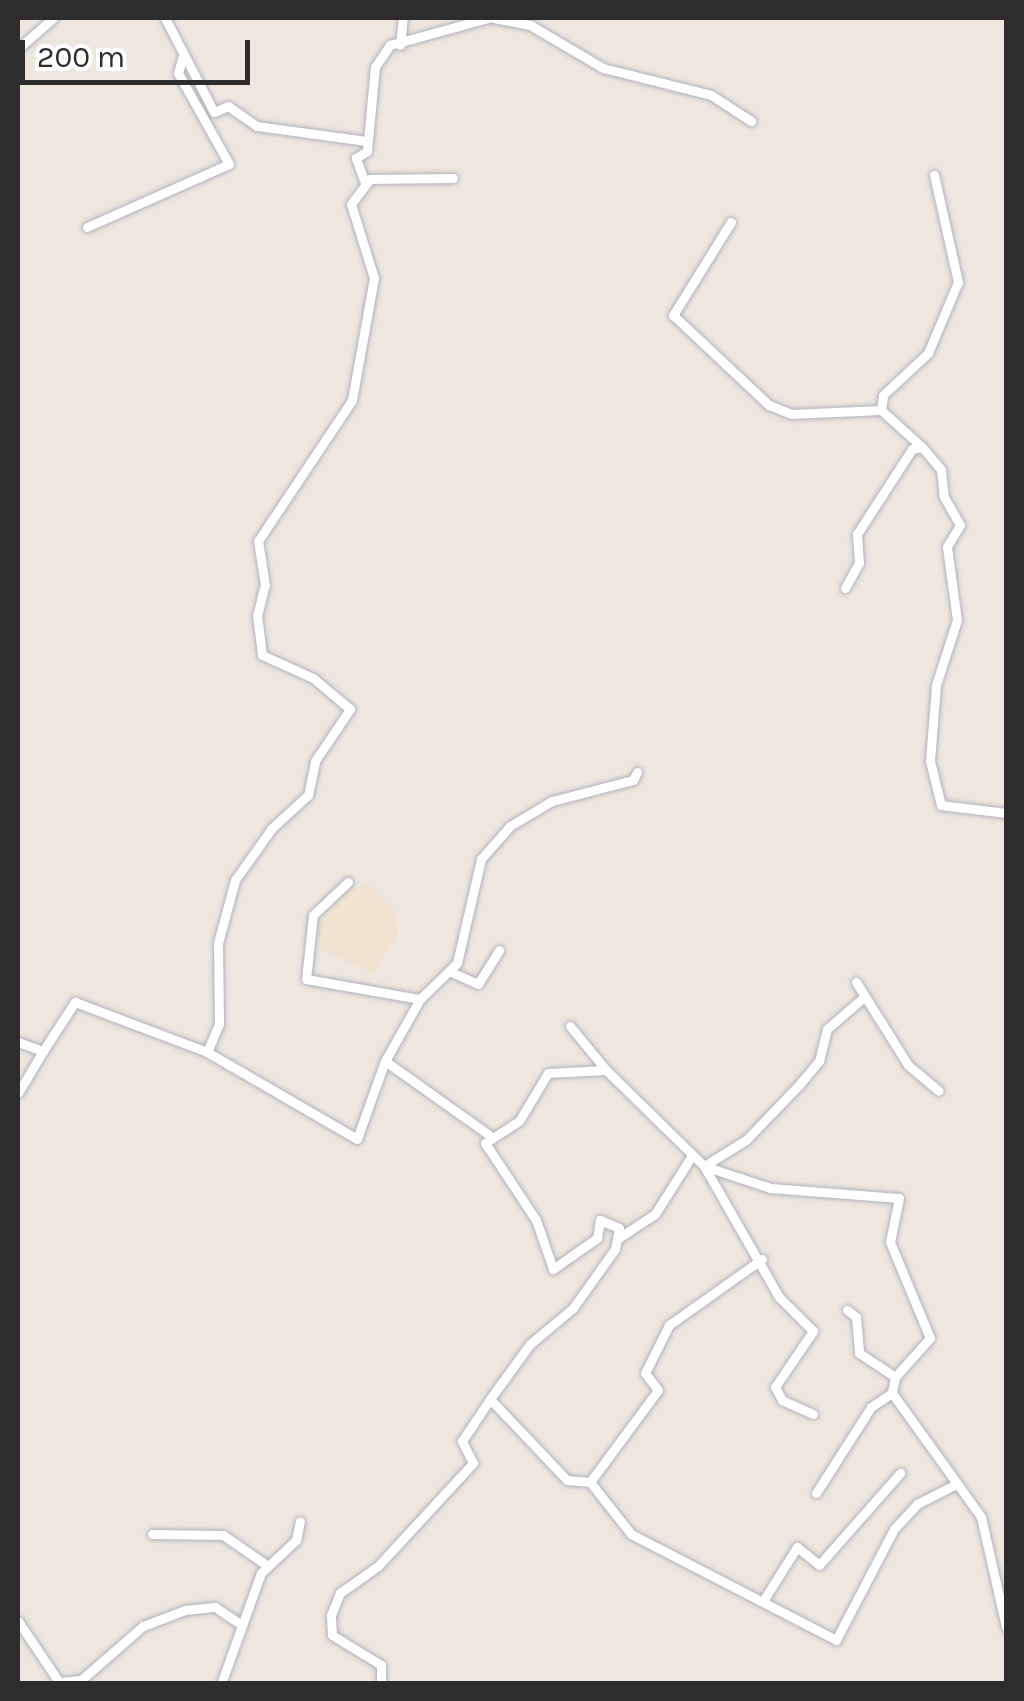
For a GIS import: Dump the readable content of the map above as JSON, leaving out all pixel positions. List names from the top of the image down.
{
  "scale_bar": "200 m"
}
